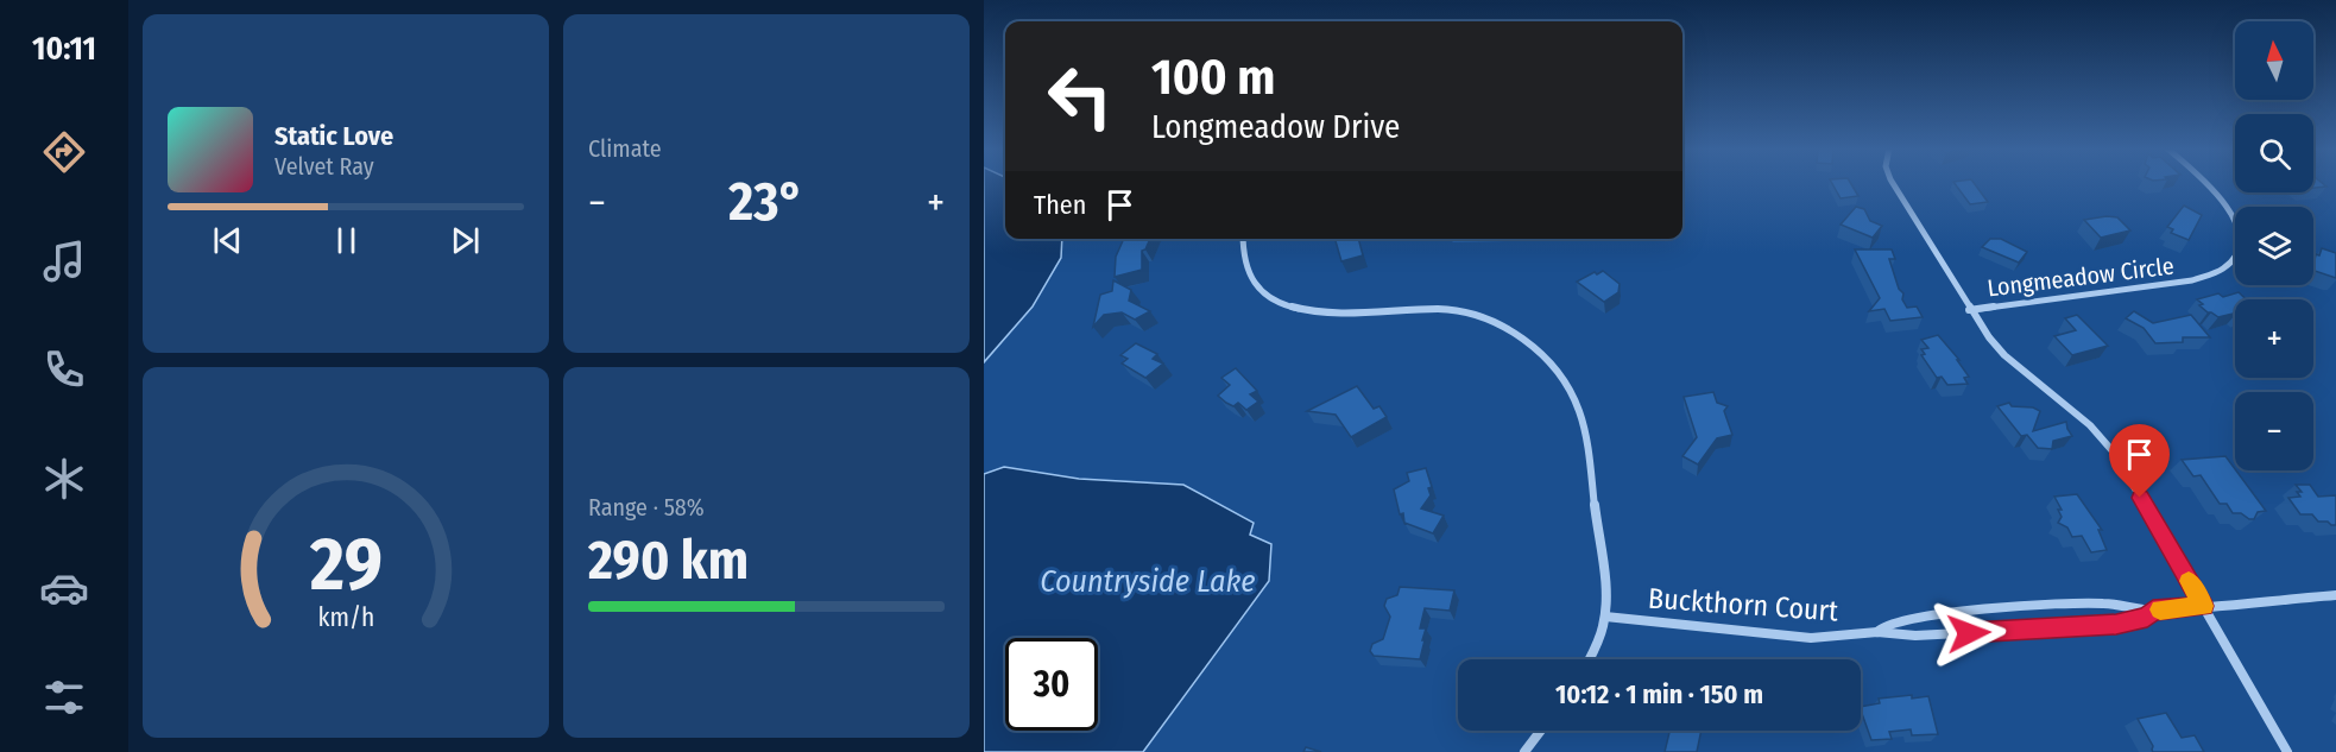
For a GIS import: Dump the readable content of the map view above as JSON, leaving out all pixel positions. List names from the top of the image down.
{
  "streets": {
    "street": ["Longmeadow Circle", "Buckthorn Court"]
  },
  "water": ["Countryside Lake"],
  "north": "top",
  "page": {
    "tabs": "10:11",
    "tile": [
      "Climate",
      ["Range · 58%", "290 km"]
    ],
    "map_buttons": ["+", "−"],
    "turn": ["100 m", "Longmeadow Drive"],
    "song": ["Static Love", "Velvet Ray"],
    "then": "Then",
    "heat": ["−", "23°", "+"],
    "limit": "30",
    "trip": "10:12 · 1 min · 150 m",
    "gauge": ["29", "km/h"]
  }
}
